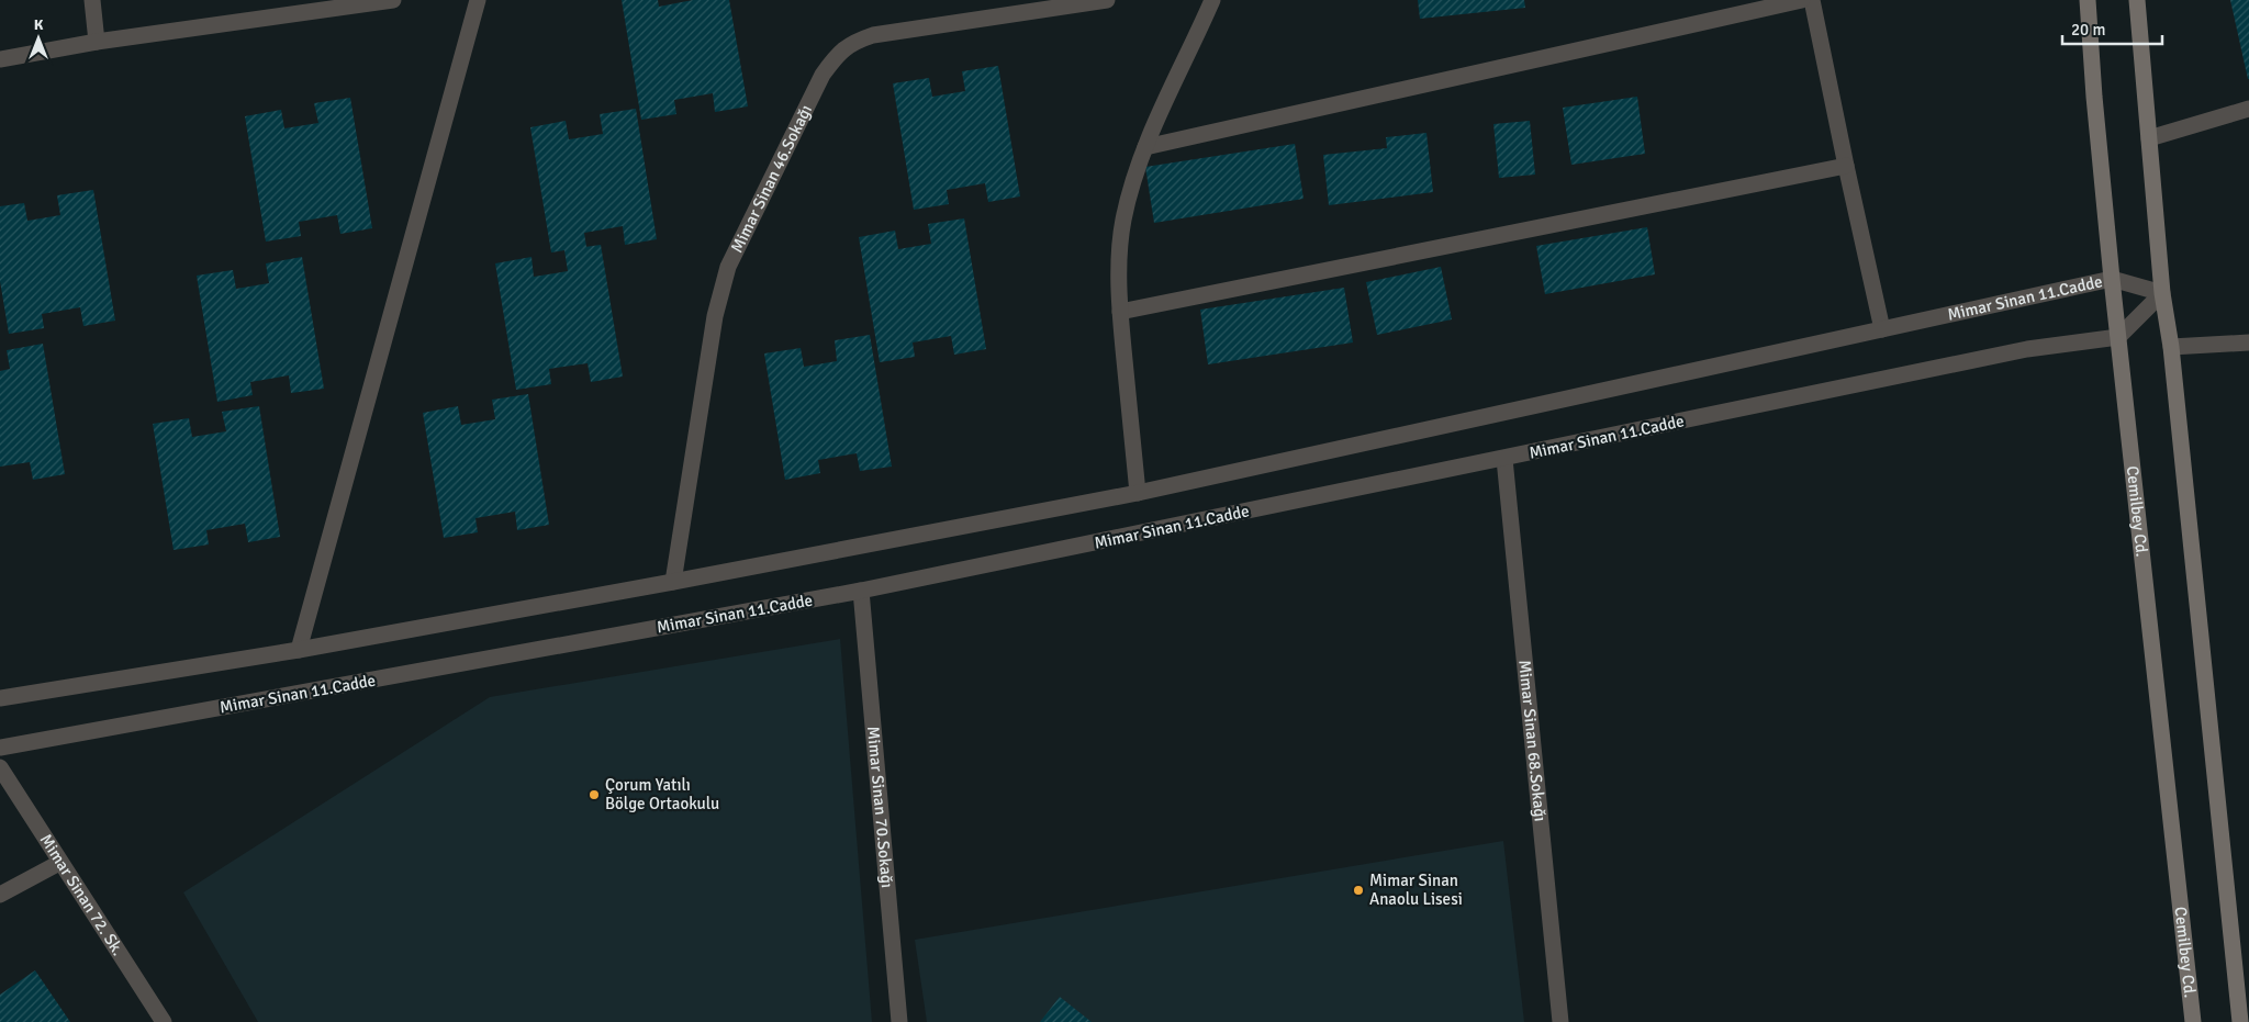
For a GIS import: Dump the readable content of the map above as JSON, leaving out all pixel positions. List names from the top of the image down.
{
  "streets": {
    "main road": ["Cemilbey Cd."],
    "street": [
      "Mimar Sinan 46.Sokağı",
      "Mimar Sinan 11.Cadde",
      "Mimar Sinan 68.Sokağı",
      "Mimar Sinan 70.Sokağı",
      "Mimar Sinan 72. Sk."
    ]
  },
  "crossings": [
    ["Mimar Sinan 46.Sokağı", "Mimar Sinan 11.Cadde"],
    ["Mimar Sinan 11.Cadde", "Cemilbey Cd."],
    ["Mimar Sinan 11.Cadde", "Mimar Sinan 68.Sokağı"],
    ["Mimar Sinan 11.Cadde", "Mimar Sinan 70.Sokağı"]
  ],
  "places": ["Çorum Yatılı Bölge Ortaokulu", "Mimar Sinan Anaolu Lisesi"],
  "scale_bar": "20 m",
  "north": "top"
}
